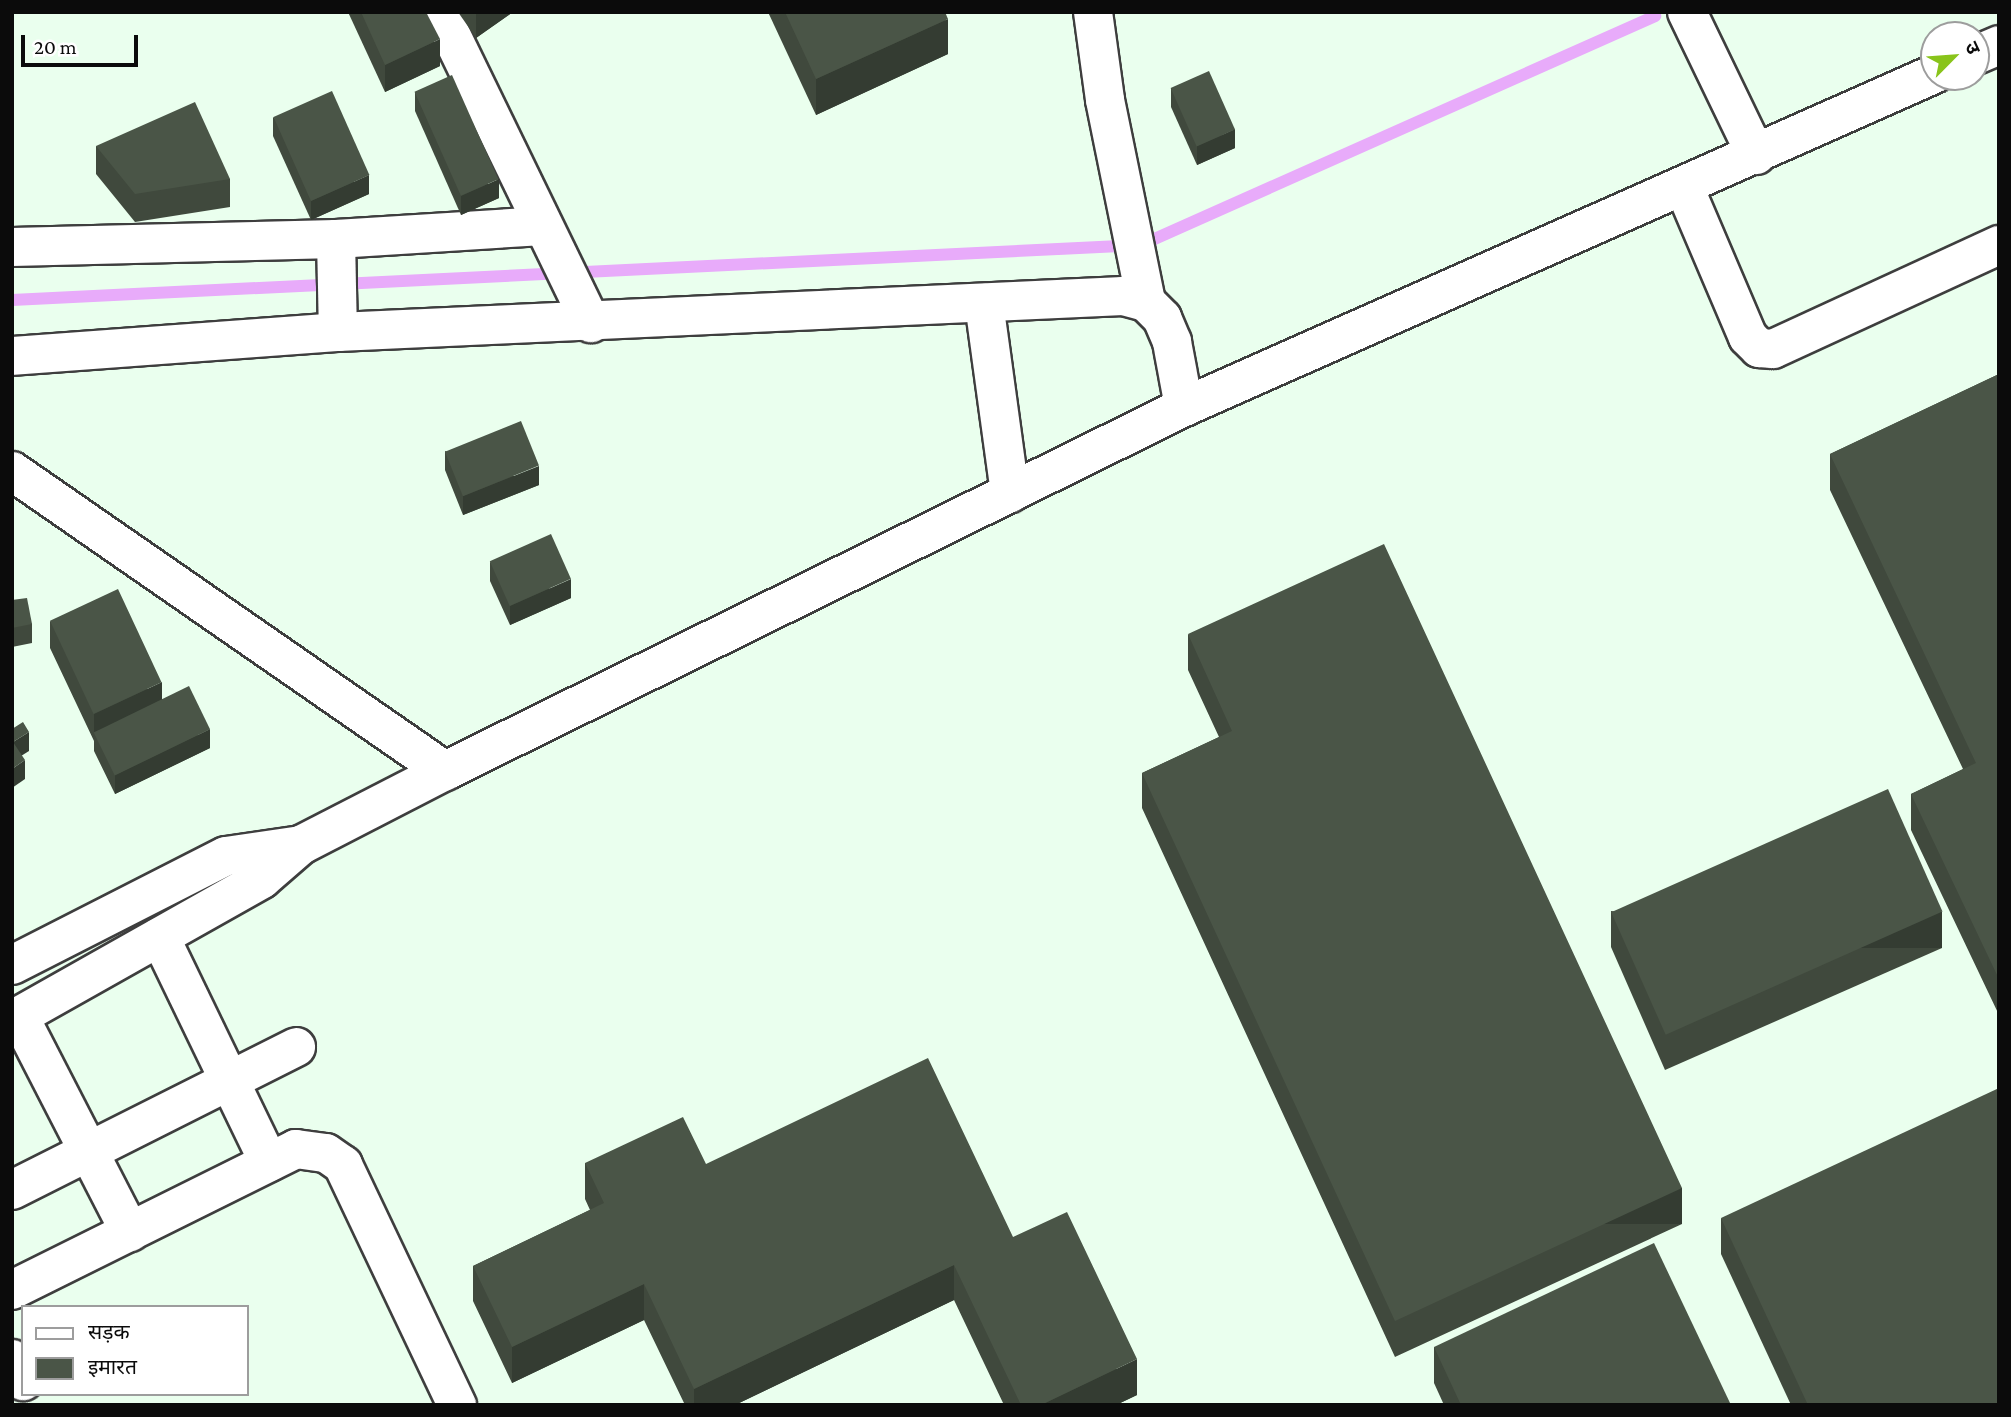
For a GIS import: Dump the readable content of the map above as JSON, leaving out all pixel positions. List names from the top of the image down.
{
  "legend": ["सड़क", "इमारत"],
  "scale_bar": "20 m",
  "north": "top right"
}
